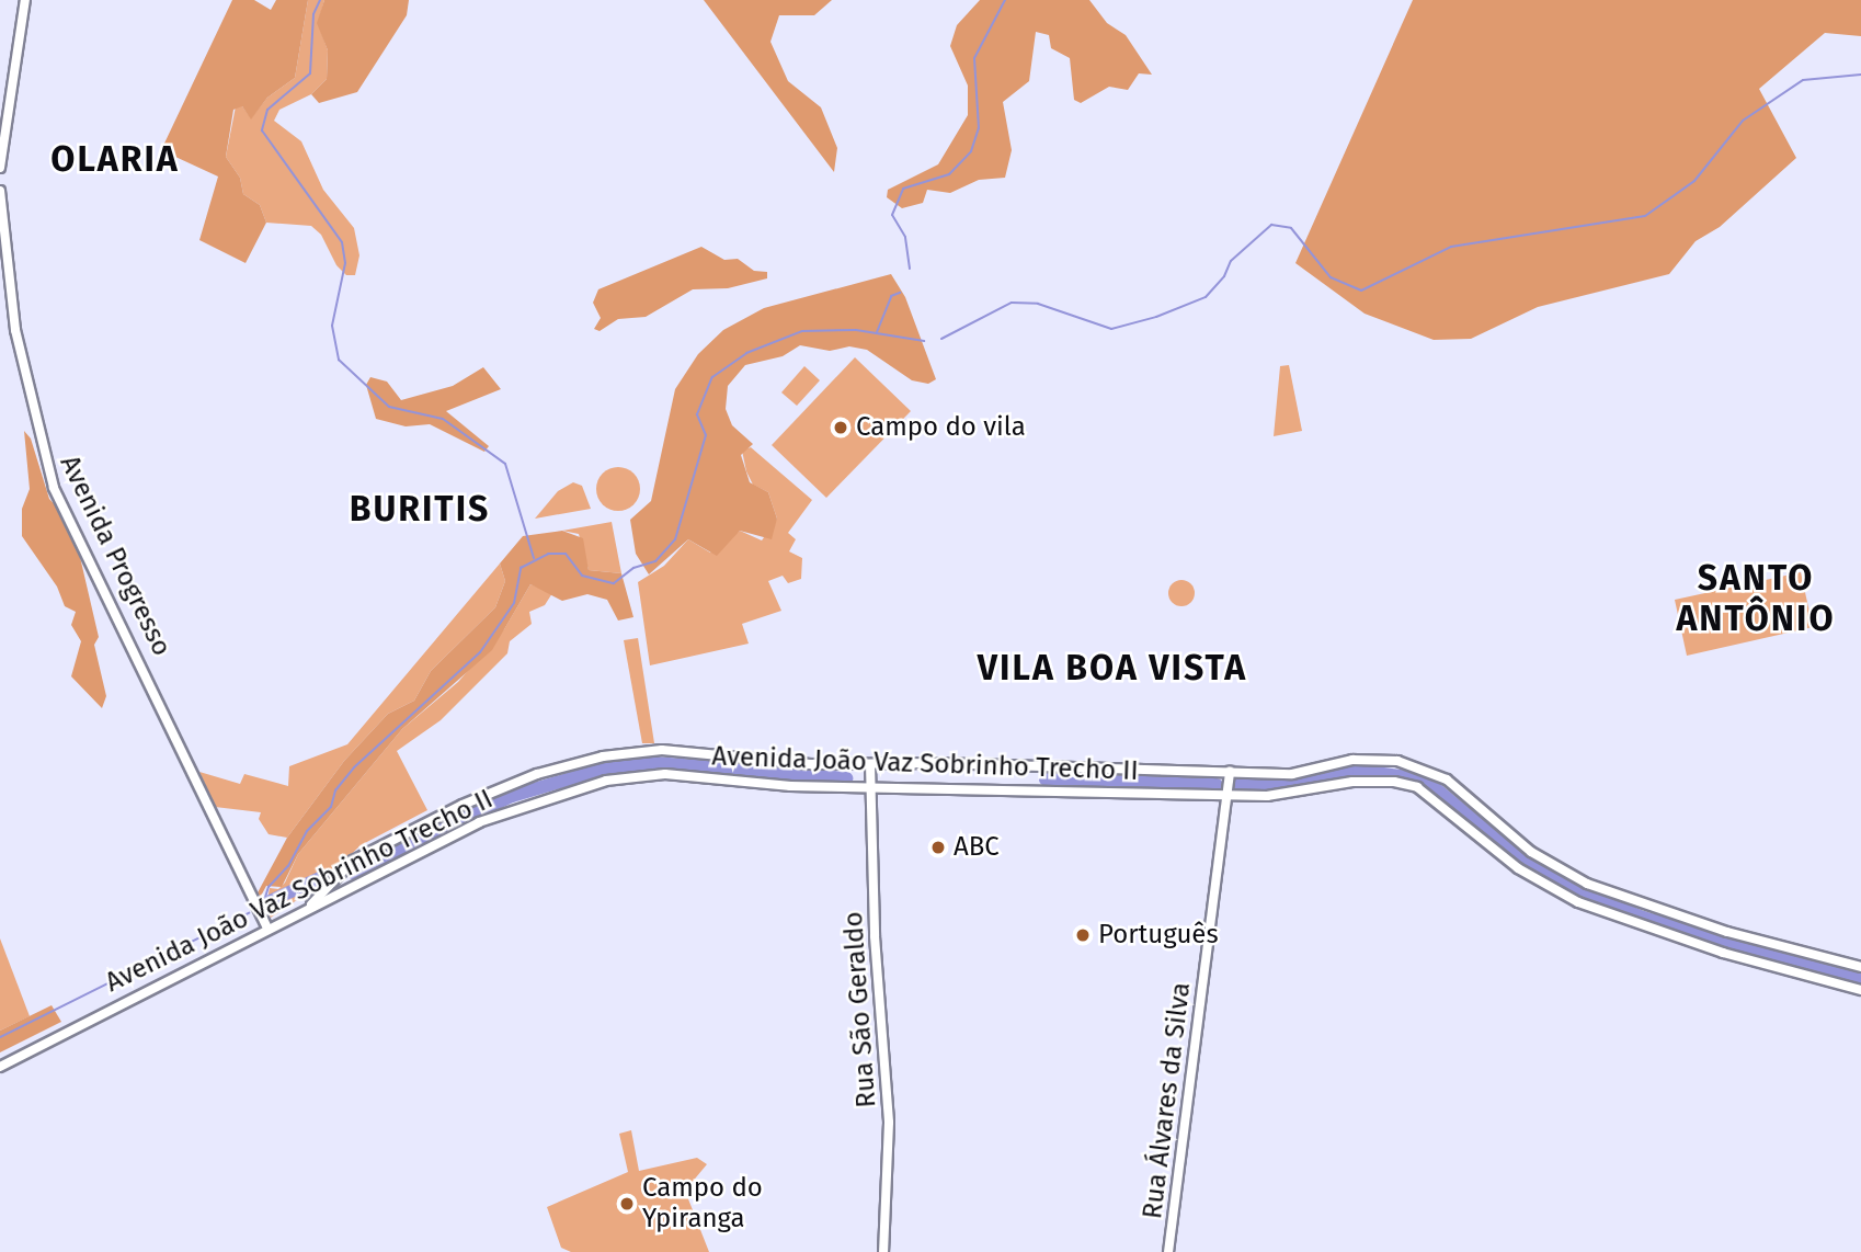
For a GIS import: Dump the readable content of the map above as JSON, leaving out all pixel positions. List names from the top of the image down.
{
  "streets": {
    "street": [
      "Avenida Progresso",
      "Avenida João Vaz Sobrinho Trecho II",
      "Rua São Geraldo",
      "Rua Álvares da Silva"
    ]
  },
  "crossings": [
    ["Avenida Progresso", "Avenida João Vaz Sobrinho Trecho II"],
    ["Avenida João Vaz Sobrinho Trecho II", "Rua São Geraldo"],
    ["Avenida João Vaz Sobrinho Trecho II", "Rua Álvares da Silva"]
  ],
  "districts": [
    "OLARIA",
    "BURITIS",
    "SANTO ANTÔNIO",
    "VILA BOA VISTA"
  ],
  "places": [
    "Campo do vila",
    "ABC",
    "Português",
    "Campo do Ypiranga"
  ]
}
